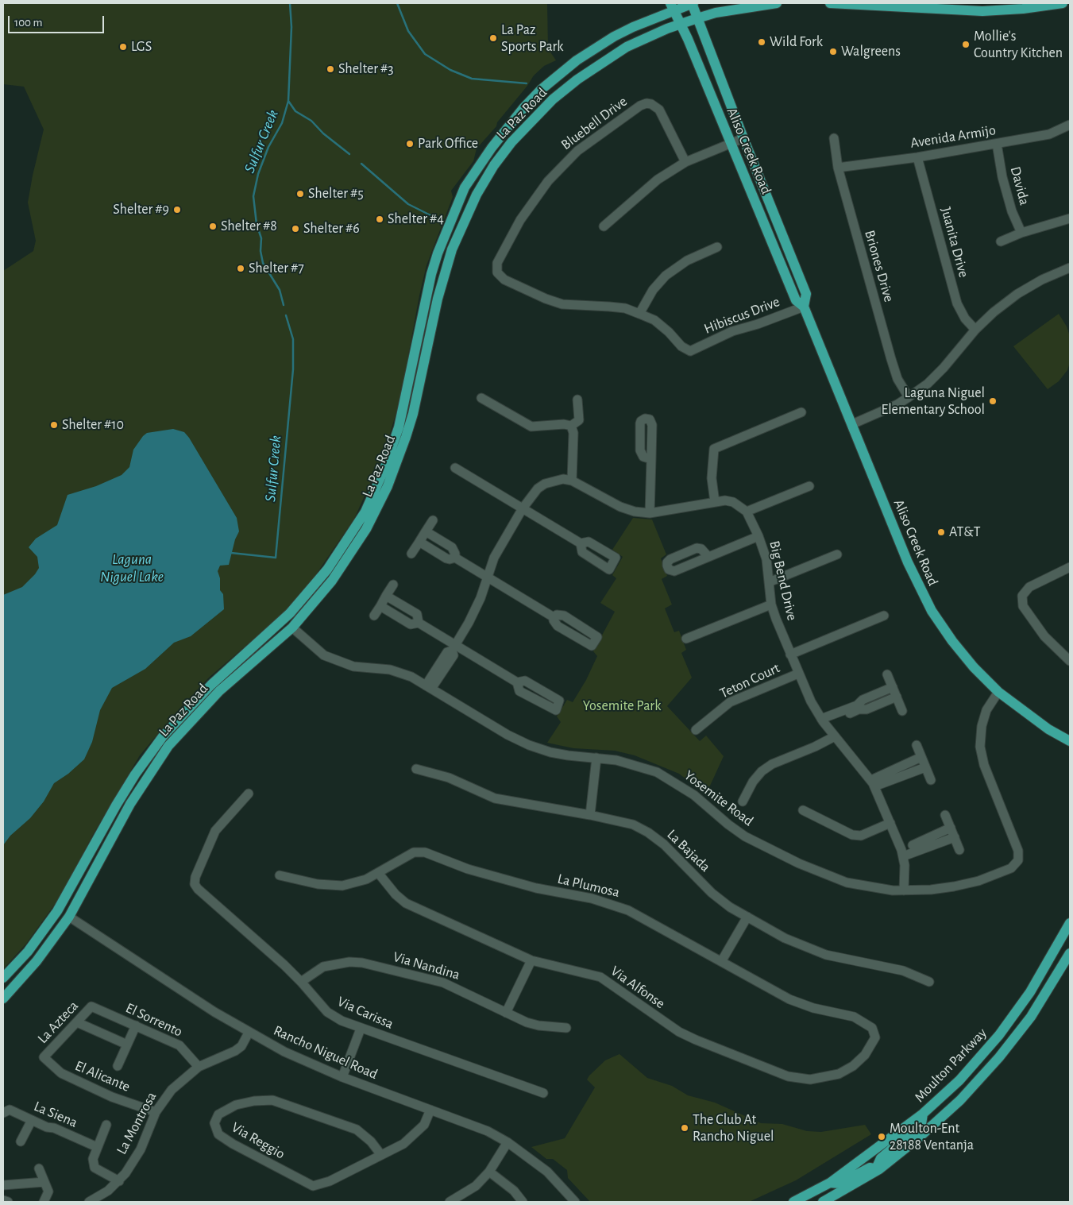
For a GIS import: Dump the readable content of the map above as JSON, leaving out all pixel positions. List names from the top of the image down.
{
  "streets": {
    "main road": ["La Paz Road", "Aliso Creek Road", "Moulton Parkway"],
    "street": [
      "Bluebell Drive",
      "Avenida Armijo",
      "Davida",
      "Juanita Drive",
      "Briones Drive",
      "Hibiscus Drive",
      "Big Bend Drive",
      "Teton Court",
      "Yosemite Road",
      "La Bajada",
      "La Plumosa",
      "Via Nandina",
      "Via Alfonse",
      "Via Carissa",
      "El Sorrento",
      "La Azteca",
      "Rancho Niguel Road",
      "El Alicante",
      "La Siena",
      "La Montrosa",
      "Via Reggio"
    ]
  },
  "crossings": [
    ["La Paz Road", "Aliso Creek Road"],
    ["La Paz Road", "Yosemite Road"],
    ["La Paz Road", "Rancho Niguel Road"],
    ["Bluebell Drive", "Hibiscus Drive"],
    ["Avenida Armijo", "Davida"],
    ["Avenida Armijo", "Juanita Drive"],
    ["Avenida Armijo", "Briones Drive"],
    ["Aliso Creek Road", "Hibiscus Drive"],
    ["Aliso Creek Road", "Yosemite Road"],
    ["Big Bend Drive", "Teton Court"],
    ["Big Bend Drive", "Yosemite Road"],
    ["La Plumosa", "Via Alfonse"],
    ["Via Nandina", "Via Carissa"],
    ["El Sorrento", "La Azteca"],
    ["El Sorrento", "La Montrosa"],
    ["La Azteca", "El Alicante"],
    ["Rancho Niguel Road", "La Montrosa"],
    ["Rancho Niguel Road", "Via Reggio"],
    ["El Alicante", "La Montrosa"]
  ],
  "water": ["Sulfur Creek", "Laguna Niguel Lake"],
  "parks": ["Yosemite Park"],
  "places": [
    "La Paz Sports Park",
    "Wild Fork",
    "Mollie's Country Kitchen",
    "LGS",
    "Walgreens",
    "Shelter #3",
    "Park Office",
    "Shelter #5",
    "Shelter #9",
    "Shelter #4",
    "Shelter #8",
    "Shelter #6",
    "Shelter #7",
    "Laguna Niguel Elementary School",
    "Shelter #10",
    "AT&T",
    "The Club At Rancho Niguel",
    "Moulton-Ent 28188 Ventanja"
  ],
  "scale_bar": "100 m"
}
